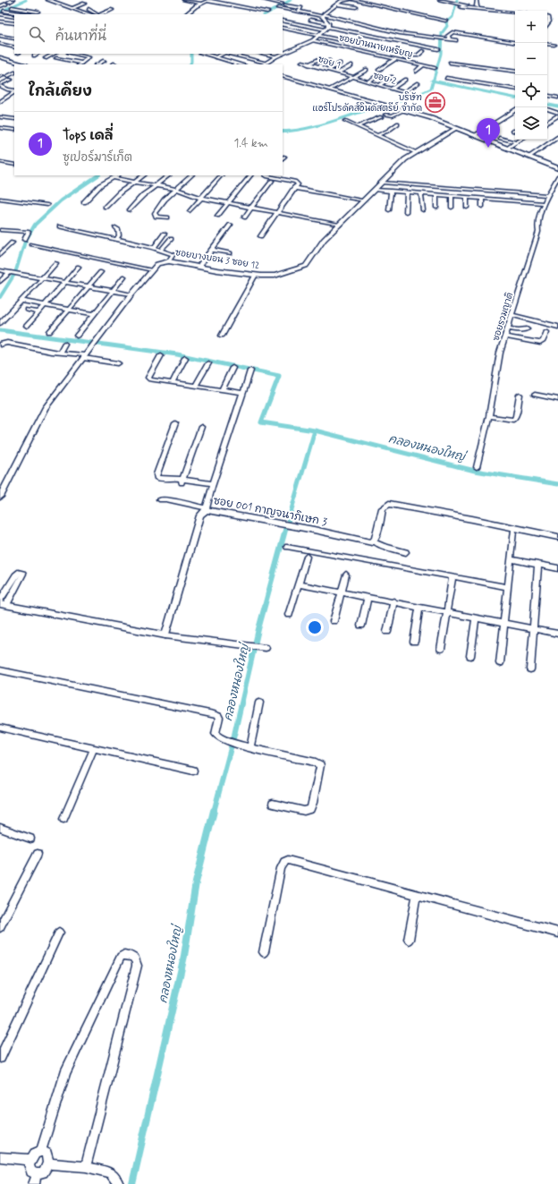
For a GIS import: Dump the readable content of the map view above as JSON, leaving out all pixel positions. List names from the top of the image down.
{
  "streets": {
    "street": [
      "ซอยบ้านนายเหรียญ",
      "ซอย 1",
      "ซอย 2",
      "ซอยบางบอน 3 ซอย 12",
      "ซอยรวมญาติ",
      "ซอย 001 กาญจนาภิเษก 3"
    ]
  },
  "crossings": [
    ["ซอย 1", "ซอย 2"]
  ],
  "water": ["คลองหนองใหญ่"],
  "places": {
    "office": ["บริษัท แอร์โปรดัคส์อินดัสตรีย์ จำกัด"]
  },
  "page": {
    "map_buttons": ["+", "−"],
    "search": "ค้นหาที่นี่",
    "heading": "ใกล้เคียง",
    "list": [
      {
        "mark": "1",
        "name": "Tops เดลี่",
        "note": "ซูเปอร์มาร์เก็ต",
        "value": "1.4 km"
      }
    ],
    "pins": "1"
  }
}
